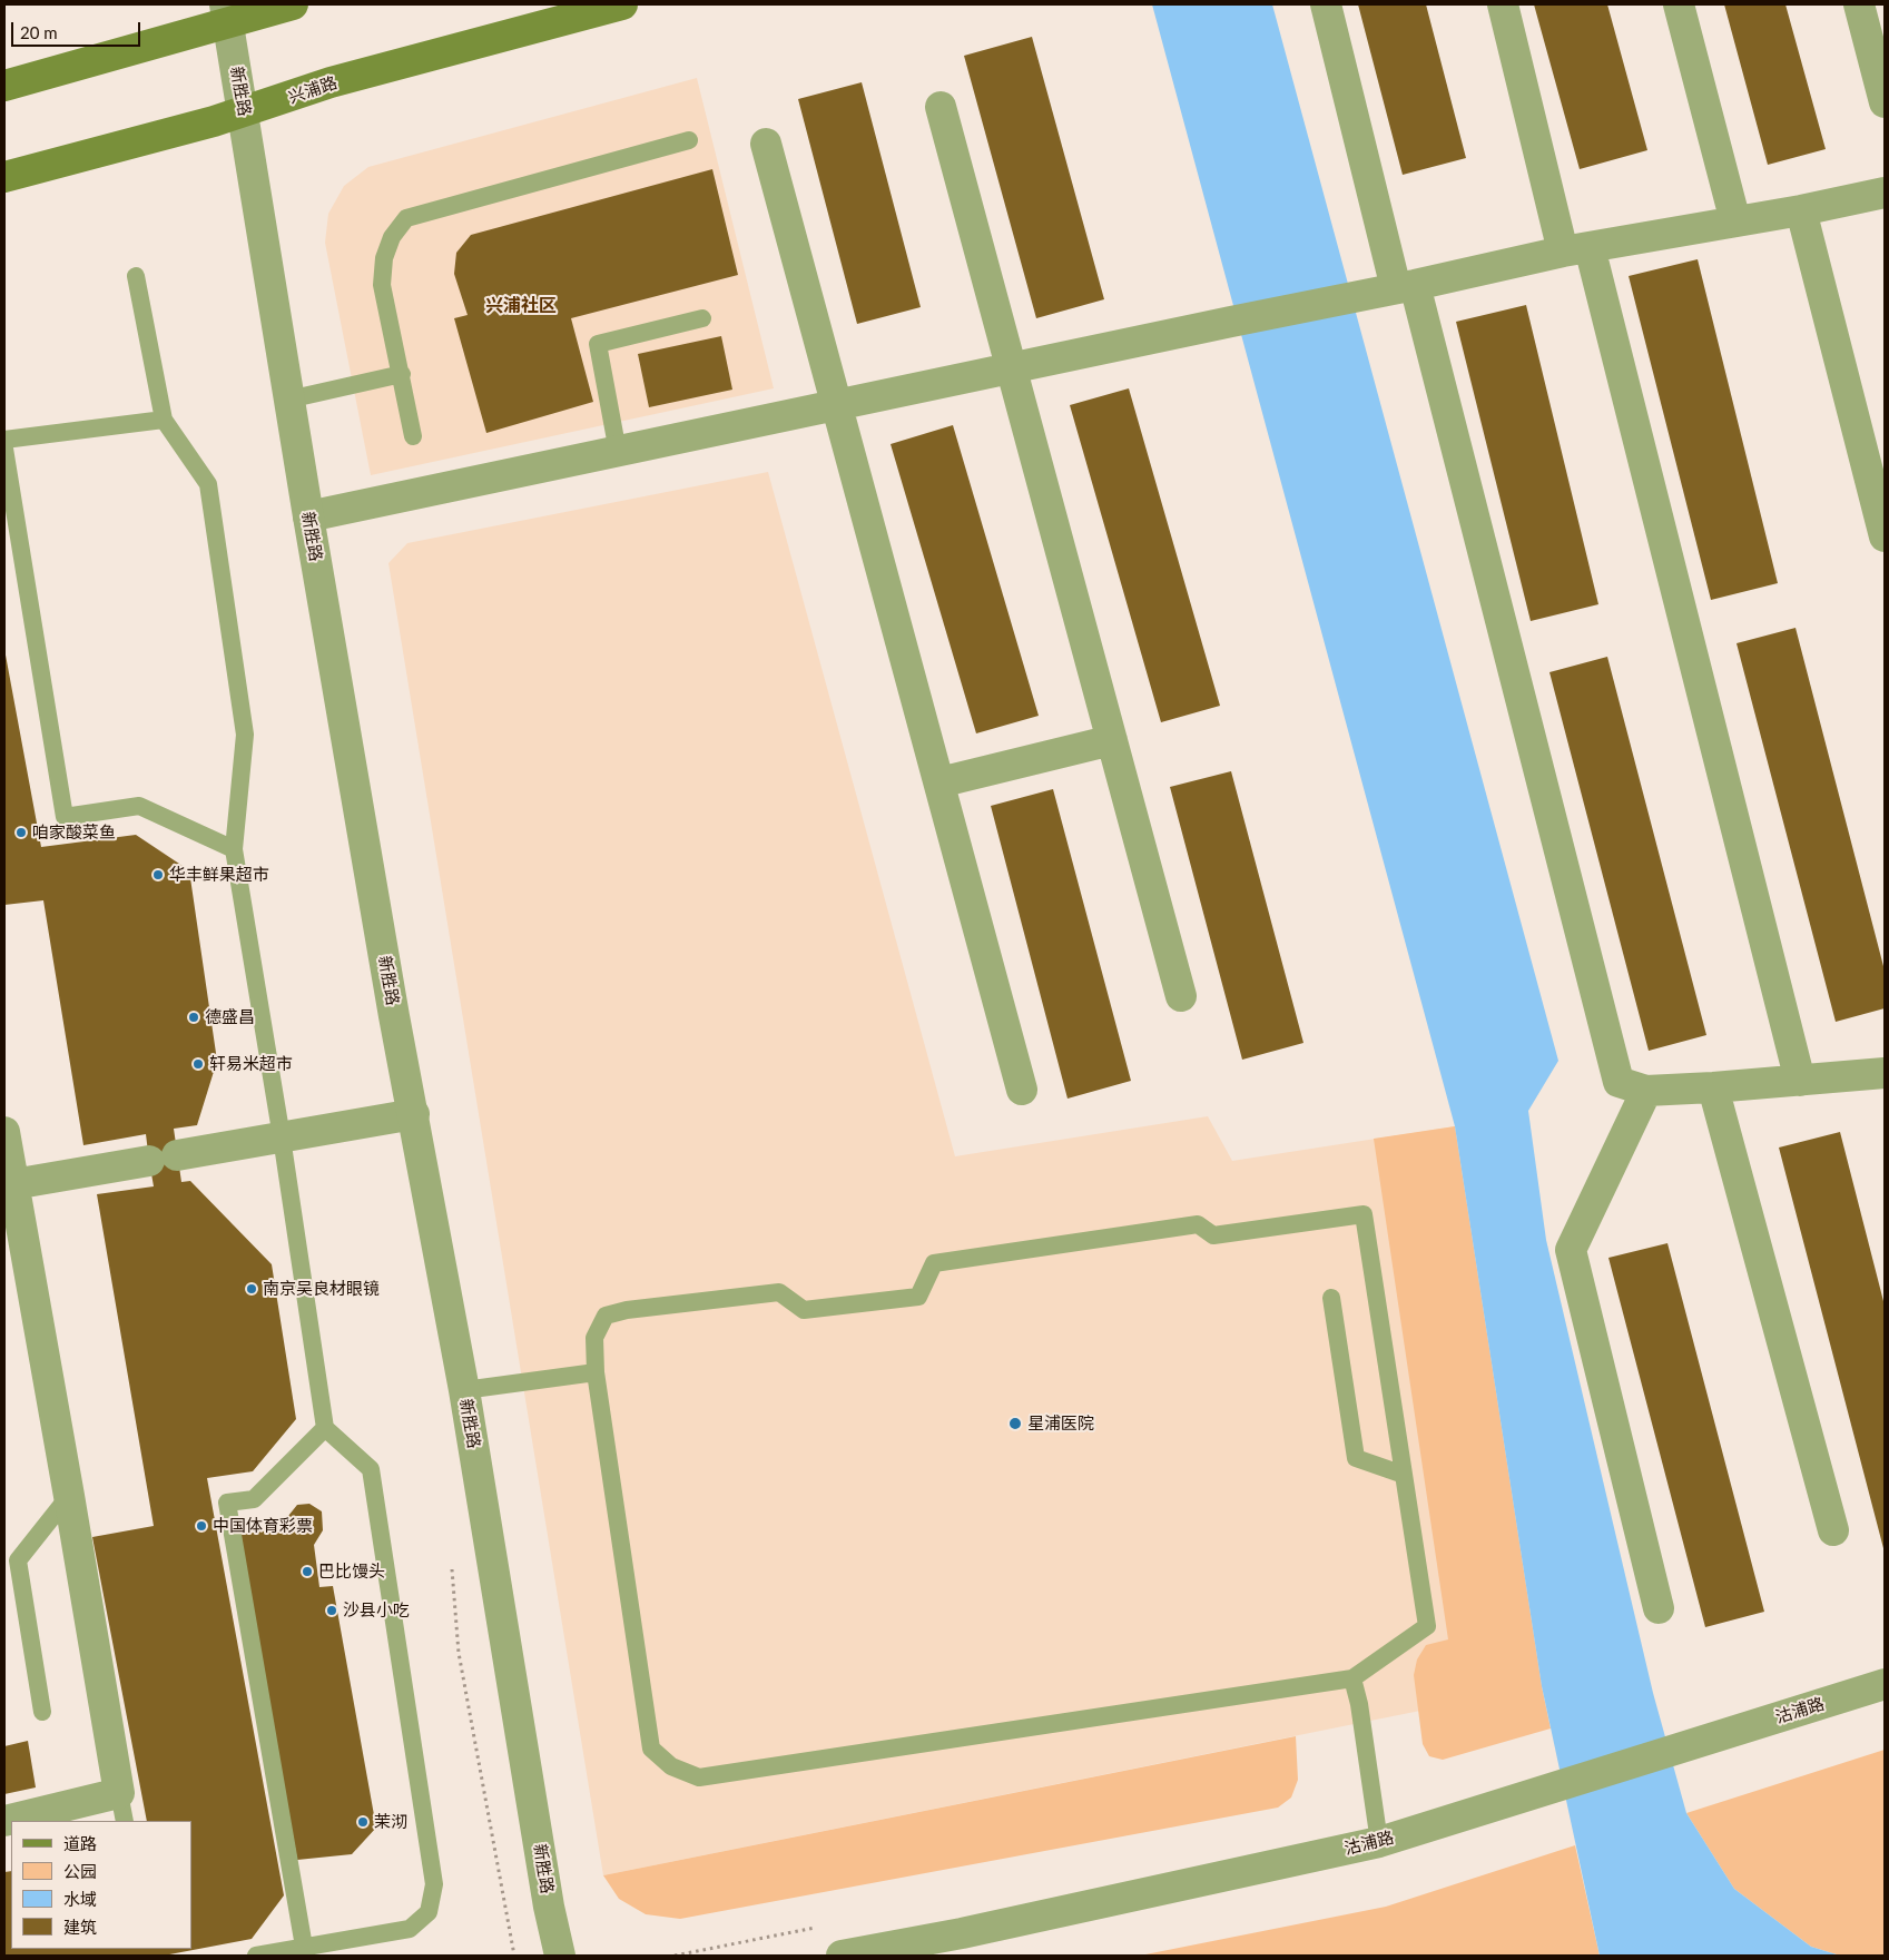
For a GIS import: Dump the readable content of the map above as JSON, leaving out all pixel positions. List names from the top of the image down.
{
  "streets": {
    "main road": ["兴浦路"],
    "street": ["新胜路", "沽浦路"]
  },
  "crossings": [
    ["兴浦路", "新胜路"]
  ],
  "districts": ["兴浦社区"],
  "places": [
    "咱家酸菜鱼",
    "华丰鲜果超市",
    "德盛昌",
    "轩易米超市",
    "南京吴良材眼镜",
    "星浦医院",
    "中国体育彩票",
    "巴比馒头",
    "沙县小吃",
    "茉沏"
  ],
  "legend": [
    "道路",
    "公园",
    "水域",
    "建筑"
  ],
  "scale_bar": "20 m"
}
